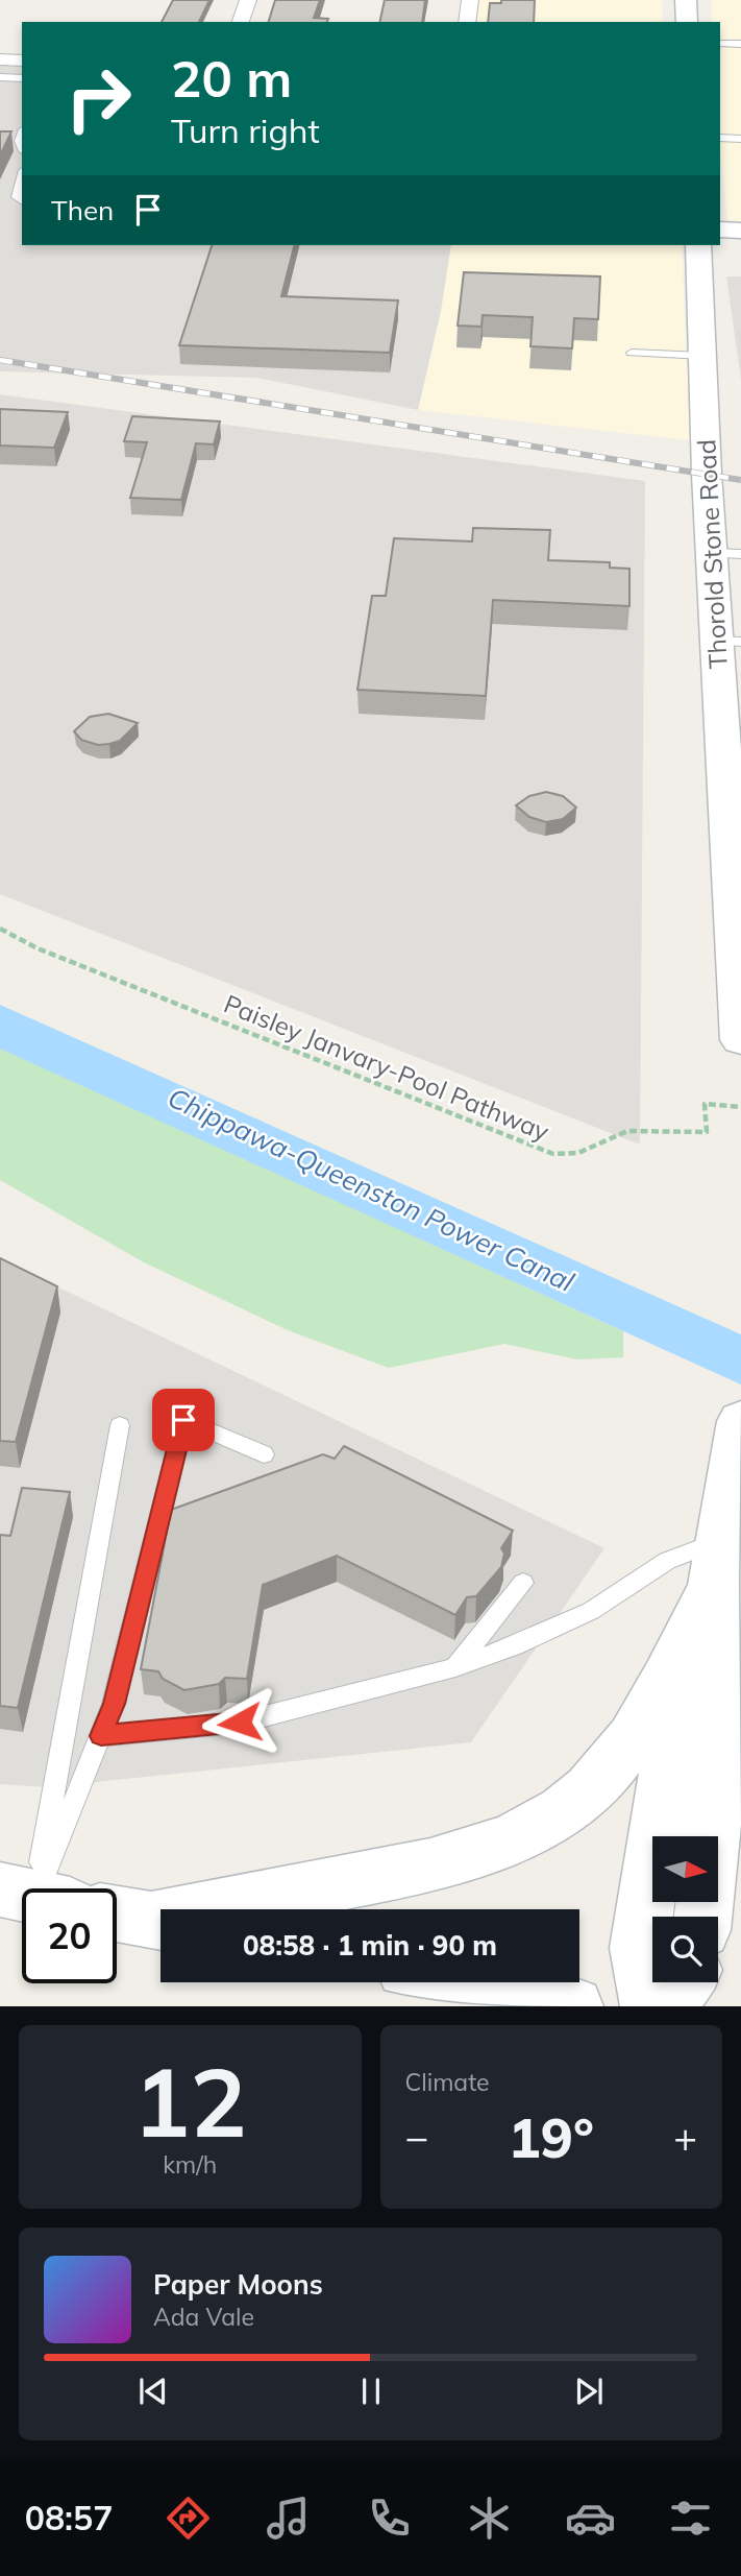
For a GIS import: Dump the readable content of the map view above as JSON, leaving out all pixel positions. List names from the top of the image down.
{
  "streets": {
    "main road": ["Thorold Stone Road"],
    "path": ["Paisley Janvary-Pool Pathway"]
  },
  "water": ["Chippawa-Queenston Power Canal"],
  "north": "right",
  "page": {
    "turn": ["20 m", "Turn right"],
    "then": "Then",
    "limit": "20",
    "trip": "08:58 · 1 min · 90 m",
    "tile": [
      ["12", "km/h"],
      "Climate"
    ],
    "heat": ["−", "19°", "+"],
    "song": ["Paper Moons", "Ada Vale"],
    "tabs": "08:57"
  }
}
